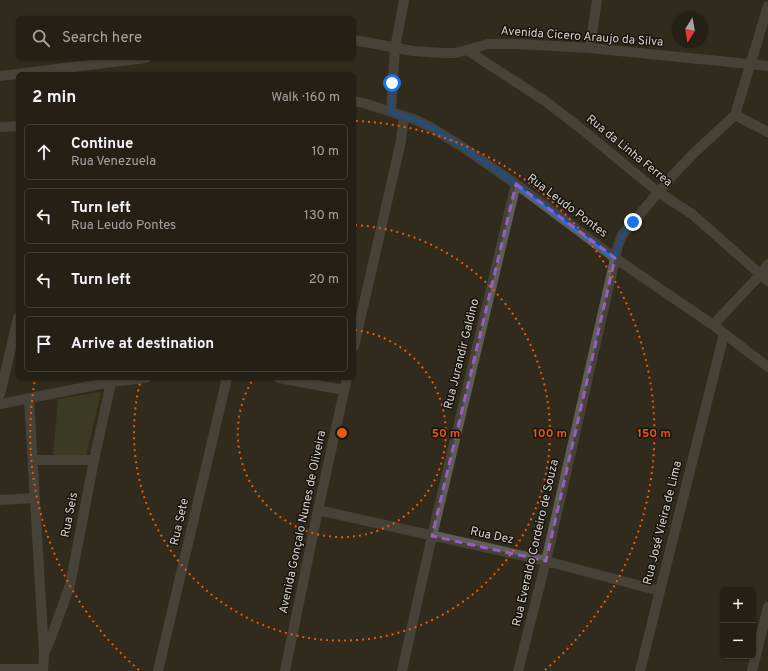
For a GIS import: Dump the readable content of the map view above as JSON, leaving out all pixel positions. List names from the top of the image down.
{
  "streets": {
    "street": [
      "Avenida Cicero Araujo da Silva",
      "Rua da Linha Ferrea",
      "Rua Leudo Pontes",
      "Rua Jurandir Galdino",
      "Rua Seis",
      "Rua Sete",
      "Avenida Gonçalo Nunes de Oliveira",
      "Rua José Vieira de Lima",
      "Rua Dez",
      "Rua Everaldo Cordeiro de Souza"
    ]
  },
  "crossings": [
    ["Avenida Cicero Araujo da Silva", "Rua da Linha Ferrea"],
    ["Rua da Linha Ferrea", "Rua Everaldo Cordeiro de Souza"],
    ["Rua Leudo Pontes", "Rua Jurandir Galdino"],
    ["Rua Leudo Pontes", "Rua José Vieira de Lima"],
    ["Rua Leudo Pontes", "Rua Everaldo Cordeiro de Souza"],
    ["Rua Jurandir Galdino", "Rua Dez"],
    ["Avenida Gonçalo Nunes de Oliveira", "Rua Dez"],
    ["Rua José Vieira de Lima", "Rua Dez"],
    ["Rua Dez", "Rua Everaldo Cordeiro de Souza"]
  ],
  "north": "bottom",
  "page": {
    "search": "Search here",
    "heading": ["2 min", "Walk · 160 m"],
    "list": [
      ["Continue", "Rua Venezuela", "10 m"],
      ["Turn left", "Rua Leudo Pontes", "130 m"],
      ["Turn left", "20 m"],
      "Arrive at destination"
    ],
    "map_buttons": ["+", "−"]
  },
  "rings": ["50 m", "100 m", "150 m"]
}
